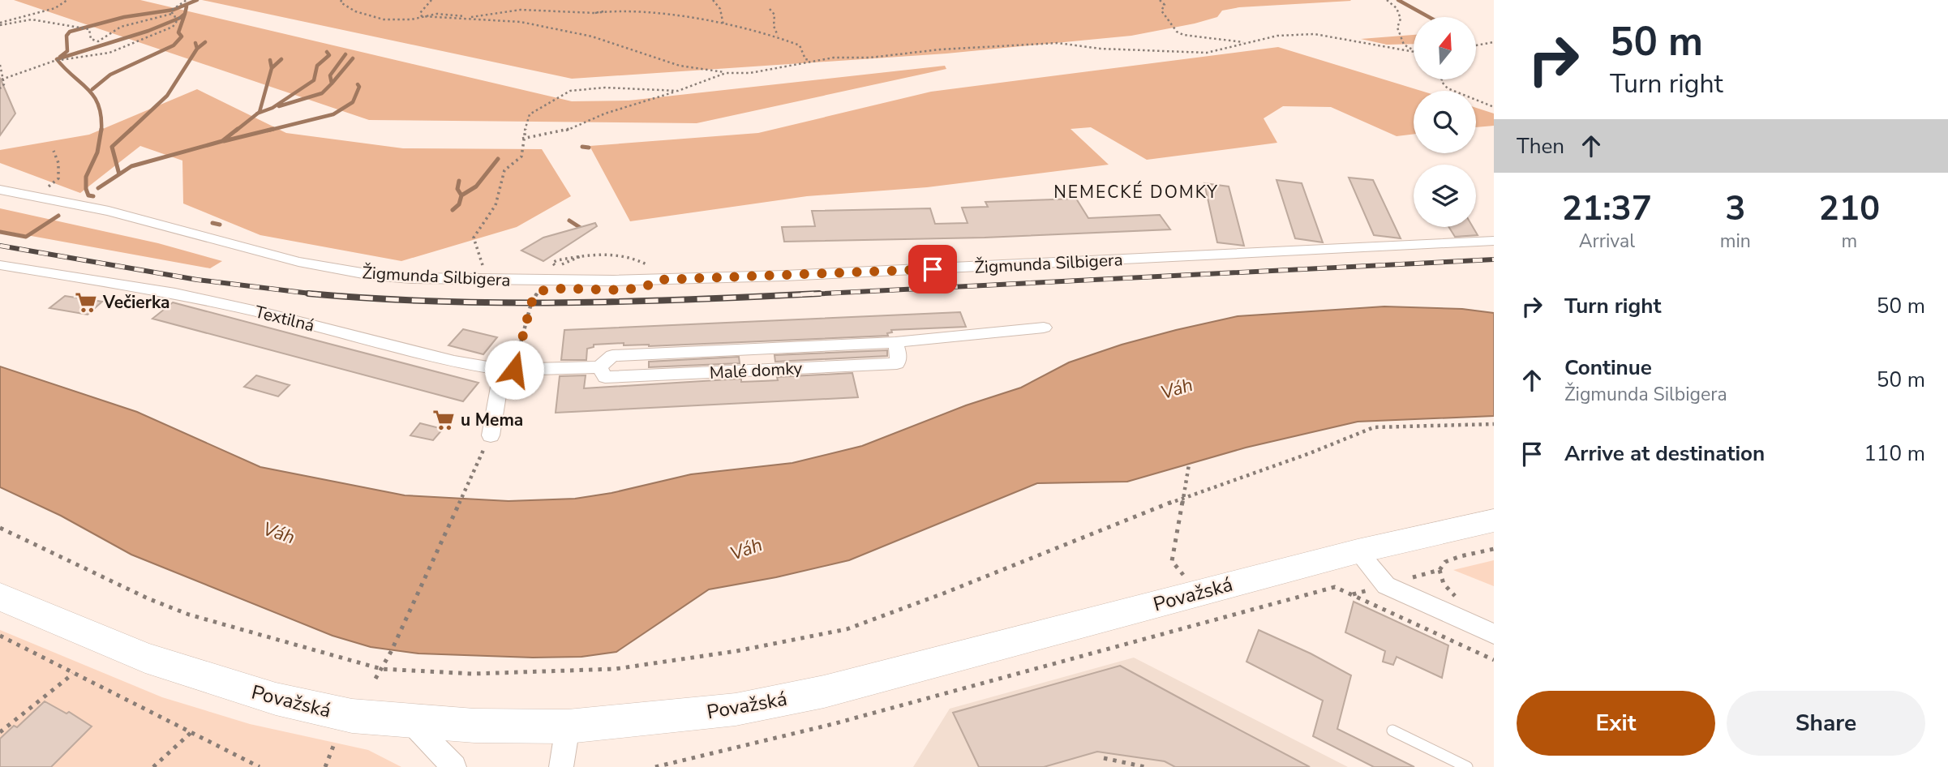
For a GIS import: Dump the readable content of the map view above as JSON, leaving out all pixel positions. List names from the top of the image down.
{
  "streets": {
    "main road": ["Považská"],
    "street": ["Žigmunda Silbigera", "Textilná", "Malé domky"]
  },
  "crossings": [
    ["Textilná", "Malé domky"]
  ],
  "districts": ["NEMECKÉ DOMKY"],
  "water": ["Váh"],
  "places": {
    "supermarket": ["Večierka", "u Mema"]
  },
  "north": "top",
  "page": {
    "turn": ["50 m", "Turn right"],
    "then": "Then",
    "eta": [
      "21:37",
      "Arrival",
      "3",
      "min",
      "210",
      "m"
    ],
    "list": [
      {
        "name": "Turn right",
        "value": "50 m"
      },
      {
        "name": "Continue",
        "note": "Žigmunda Silbigera",
        "value": "50 m"
      },
      {
        "name": "Arrive at destination",
        "value": "110 m"
      }
    ],
    "buttons": ["Exit", "Share"]
  }
}
